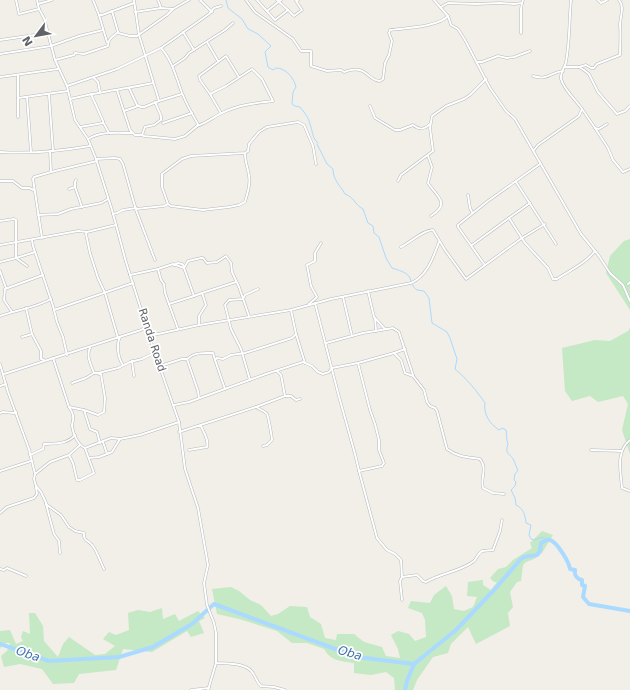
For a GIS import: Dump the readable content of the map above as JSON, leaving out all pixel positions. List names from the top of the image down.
{
  "streets": {
    "street": ["Randa Road"]
  },
  "water": ["Oba"],
  "north": "bottom left"
}
